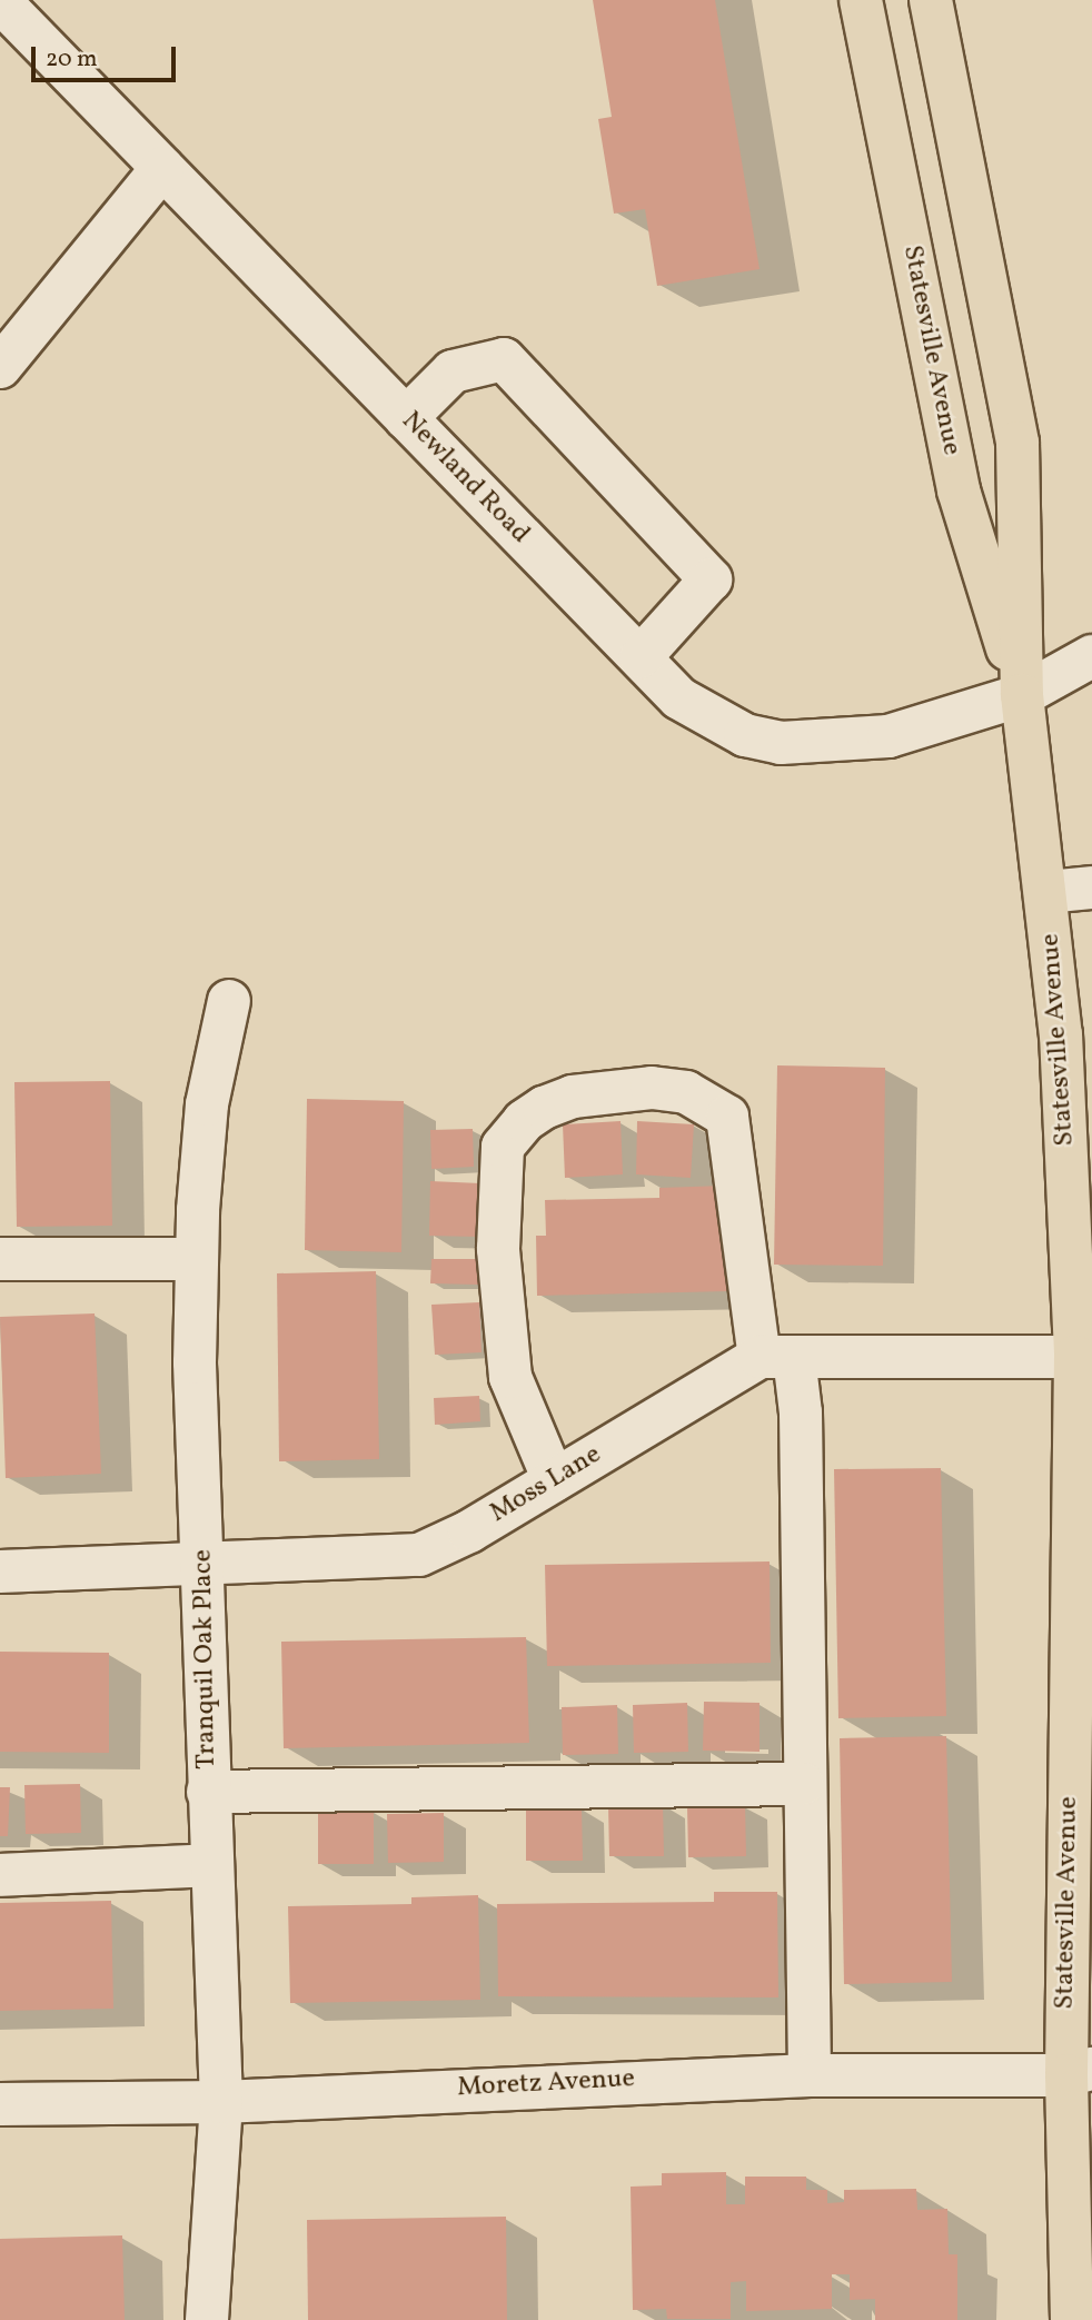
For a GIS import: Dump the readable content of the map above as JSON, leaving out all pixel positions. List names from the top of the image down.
{
  "streets": {
    "main road": ["Statesville Avenue"],
    "street": [
      "Newland Road",
      "Moss Lane",
      "Tranquil Oak Place",
      "Moretz Avenue"
    ]
  },
  "crossings": [
    ["Statesville Avenue", "Newland Road"],
    ["Statesville Avenue", "Moretz Avenue"],
    ["Moss Lane", "Tranquil Oak Place"],
    ["Tranquil Oak Place", "Moretz Avenue"]
  ],
  "scale_bar": "20 m"
}
